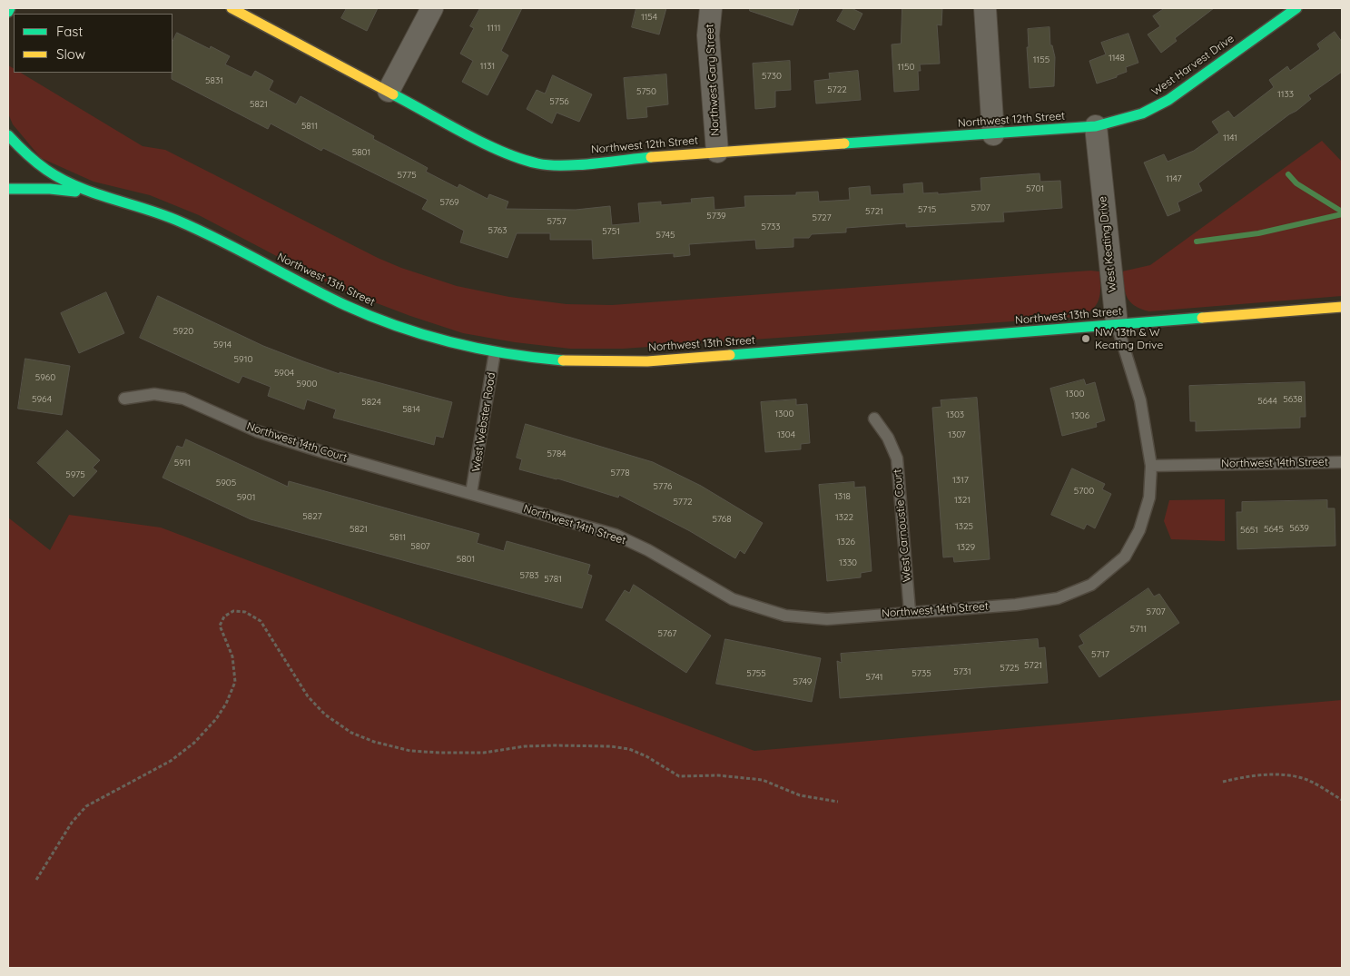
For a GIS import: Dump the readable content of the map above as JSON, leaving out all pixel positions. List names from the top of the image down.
{
  "streets": {
    "main road": ["West Harvest Drive", "Northwest 12th Street", "Northwest 13th Street"],
    "street": ["Northwest Gary Street", "West Keating Drive"],
    "lane": [
      "West Webster Road",
      "Northwest 14th Court",
      "Northwest 14th Street",
      "West Carnoustie Court"
    ]
  },
  "crossings": [
    ["West Harvest Drive", "Northwest 12th Street"],
    ["West Harvest Drive", "West Keating Drive"],
    ["Northwest Gary Street", "Northwest 12th Street"],
    ["Northwest 12th Street", "West Keating Drive"],
    ["West Keating Drive", "Northwest 13th Street"],
    ["West Keating Drive", "Northwest 14th Street"],
    ["Northwest 13th Street", "West Webster Road"],
    ["West Webster Road", "Northwest 14th Court"],
    ["West Webster Road", "Northwest 14th Street"],
    ["Northwest 14th Court", "Northwest 14th Street"],
    ["Northwest 14th Street", "West Carnoustie Court"]
  ],
  "places": ["NW 13th & W Keating Drive"],
  "house_numbers": [
    "1154",
    "1111",
    "1148",
    "1155",
    "1131",
    "1150",
    "5730",
    "5831",
    "5722",
    "5750",
    "1133",
    "5756",
    "5821",
    "5811",
    "1141",
    "5801",
    "5775",
    "1147",
    "5701",
    "5769",
    "5707",
    "5715",
    "5721",
    "5739",
    "5727",
    "5757",
    "5733",
    "5763",
    "5751",
    "5745",
    "5920",
    "5914",
    "5910",
    "5904",
    "5960",
    "5900",
    "1300",
    "5964",
    "5638",
    "5644",
    "5824",
    "5814",
    "1300",
    "1303",
    "1306",
    "1304",
    "1307",
    "5784",
    "5911",
    "5778",
    "5975",
    "1317",
    "5905",
    "5776",
    "5700",
    "1318",
    "5901",
    "1321",
    "5772",
    "5827",
    "1322",
    "5768",
    "1325",
    "5639",
    "5821",
    "5645",
    "5651",
    "5811",
    "1326",
    "5807",
    "1329",
    "5801",
    "1330",
    "5783",
    "5781",
    "5707",
    "5711",
    "5767",
    "5717",
    "5721",
    "5725",
    "5731",
    "5755",
    "5735",
    "5741",
    "5749"
  ],
  "legend": ["Fast", "Slow"]
}
